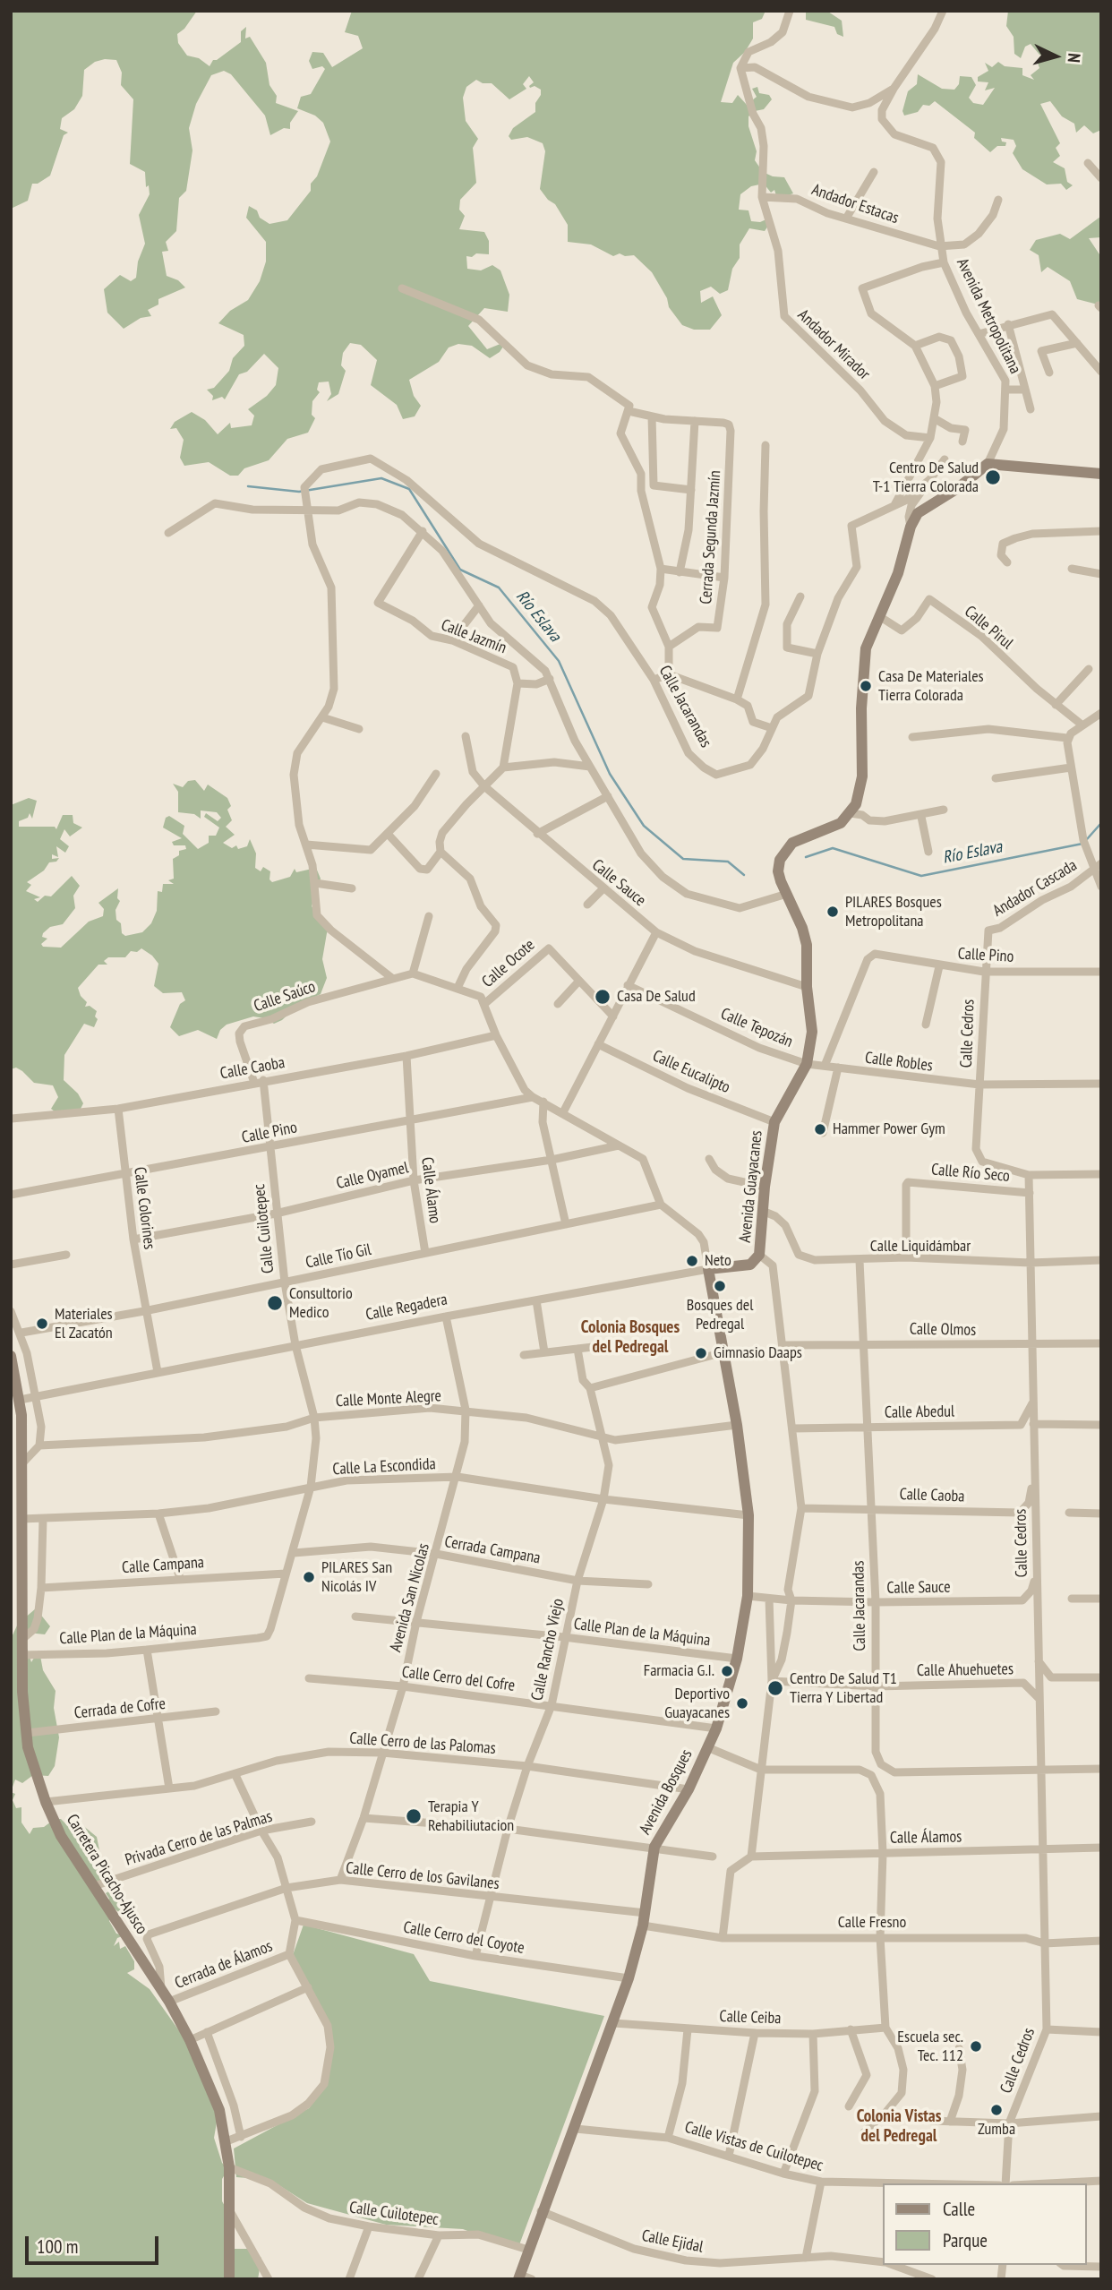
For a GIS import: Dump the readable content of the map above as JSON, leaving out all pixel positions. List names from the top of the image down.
{
  "streets": {
    "street": [
      "Andador Estacas",
      "Avenida Metropolitana",
      "Andador Mirador",
      "Cerrada Segunda Jazmín",
      "Calle Pirul",
      "Calle Jazmín",
      "Calle Jacarandas",
      "Calle Sauce",
      "Andador Cascada",
      "Calle Pino",
      "Calle Ocote",
      "Calle Saúco",
      "Calle Tepozán",
      "Calle Cedros",
      "Calle Robles",
      "Calle Caoba",
      "Calle Eucalipto",
      "Calle Río Seco",
      "Calle Oyamel",
      "Avenida Guayacanes",
      "Calle Álamo",
      "Calle Colorines",
      "Calle Cuilotepec",
      "Calle Liquidámbar",
      "Calle Tío Gil",
      "Calle Regadera",
      "Calle Olmos",
      "Calle Monte Alegre",
      "Calle Abedul",
      "Calle La Escondida",
      "Cerrada Campana",
      "Calle Campana",
      "Avenida San Nicolas",
      "Calle Plan de la Máquina",
      "Calle Rancho Viejo",
      "Calle Ahuehuetes",
      "Calle Cerro del Cofre",
      "Cerrada de Cofre",
      "Calle Cerro de las Palomas",
      "Avenida Bosques",
      "Calle Álamos",
      "Privada Cerro de las Palmas",
      "Carretera Picacho-Ajusco",
      "Calle Cerro de los Gavilanes",
      "Calle Fresno",
      "Calle Cerro del Coyote",
      "Cerrada de Álamos",
      "Calle Ceiba",
      "Calle Vistas de Cuilotepec",
      "Calle Ejidal"
    ]
  },
  "crossings": [
    ["Andador Estacas", "Avenida Metropolitana"],
    ["Andador Estacas", "Andador Mirador"],
    ["Cerrada Segunda Jazmín", "Calle Jacarandas"],
    ["Calle Jacarandas", "Calle Sauce"],
    ["Calle Jacarandas", "Calle Cedros"],
    ["Calle Jacarandas", "Calle Caoba"],
    ["Calle Jacarandas", "Calle Liquidámbar"],
    ["Calle Jacarandas", "Calle Olmos"],
    ["Calle Jacarandas", "Calle Abedul"],
    ["Calle Jacarandas", "Calle Ahuehuetes"],
    ["Calle Sauce", "Calle Cedros"],
    ["Calle Sauce", "Avenida Guayacanes"],
    ["Calle Sauce", "Avenida Bosques"],
    ["Andador Cascada", "Calle Cedros"],
    ["Calle Pino", "Calle Cedros"],
    ["Calle Pino", "Calle Robles"],
    ["Calle Pino", "Calle Álamo"],
    ["Calle Pino", "Calle Colorines"],
    ["Calle Pino", "Calle Cuilotepec"],
    ["Calle Saúco", "Calle Caoba"],
    ["Calle Saúco", "Calle Cuilotepec"],
    ["Calle Tepozán", "Calle Robles"],
    ["Calle Tepozán", "Avenida Guayacanes"],
    ["Calle Cedros", "Calle Robles"],
    ["Calle Cedros", "Calle Caoba"],
    ["Calle Cedros", "Calle Río Seco"],
    ["Calle Cedros", "Calle Liquidámbar"],
    ["Calle Cedros", "Calle Olmos"],
    ["Calle Cedros", "Calle Abedul"],
    ["Calle Cedros", "Calle Ahuehuetes"],
    ["Calle Cedros", "Calle Álamos"],
    ["Calle Cedros", "Calle Fresno"],
    ["Calle Robles", "Avenida Guayacanes"],
    ["Calle Caoba", "Avenida Guayacanes"],
    ["Calle Caoba", "Calle Álamo"],
    ["Calle Caoba", "Calle Colorines"],
    ["Calle Caoba", "Calle Cuilotepec"],
    ["Calle Eucalipto", "Avenida Guayacanes"],
    ["Calle Río Seco", "Calle Liquidámbar"],
    ["Calle Oyamel", "Calle Álamo"],
    ["Calle Oyamel", "Calle Colorines"],
    ["Calle Oyamel", "Calle Cuilotepec"],
    ["Avenida Guayacanes", "Calle Liquidámbar"],
    ["Avenida Guayacanes", "Calle Regadera"],
    ["Avenida Guayacanes", "Calle Olmos"],
    ["Avenida Guayacanes", "Calle Abedul"],
    ["Avenida Guayacanes", "Calle Ahuehuetes"],
    ["Calle Álamo", "Calle Tío Gil"],
    ["Calle Colorines", "Calle Tío Gil"],
    ["Calle Colorines", "Calle Regadera"],
    ["Calle Cuilotepec", "Calle Tío Gil"],
    ["Calle Cuilotepec", "Calle Regadera"],
    ["Calle Cuilotepec", "Calle Monte Alegre"],
    ["Calle Cuilotepec", "Calle La Escondida"],
    ["Calle Cuilotepec", "Cerrada Campana"],
    ["Calle Cuilotepec", "Calle Campana"],
    ["Calle Cuilotepec", "Calle Plan de la Máquina"],
    ["Calle Cuilotepec", "Avenida Bosques"],
    ["Calle Cuilotepec", "Carretera Picacho-Ajusco"],
    ["Calle Regadera", "Avenida San Nicolas"],
    ["Calle Regadera", "Avenida Bosques"],
    ["Calle Regadera", "Carretera Picacho-Ajusco"],
    ["Calle Monte Alegre", "Avenida San Nicolas"],
    ["Calle Monte Alegre", "Calle Rancho Viejo"],
    ["Calle Monte Alegre", "Avenida Bosques"],
    ["Calle La Escondida", "Avenida San Nicolas"],
    ["Calle La Escondida", "Calle Rancho Viejo"],
    ["Calle La Escondida", "Avenida Bosques"],
    ["Calle La Escondida", "Carretera Picacho-Ajusco"],
    ["Cerrada Campana", "Avenida San Nicolas"],
    ["Cerrada Campana", "Calle Rancho Viejo"],
    ["Avenida San Nicolas", "Calle Plan de la Máquina"],
    ["Avenida San Nicolas", "Calle Cerro del Cofre"],
    ["Avenida San Nicolas", "Calle Cerro de las Palomas"],
    ["Avenida San Nicolas", "Calle Cerro de los Gavilanes"],
    ["Calle Plan de la Máquina", "Calle Rancho Viejo"],
    ["Calle Plan de la Máquina", "Avenida Bosques"],
    ["Calle Plan de la Máquina", "Carretera Picacho-Ajusco"],
    ["Calle Rancho Viejo", "Calle Cerro del Cofre"],
    ["Calle Rancho Viejo", "Calle Cerro de las Palomas"],
    ["Calle Rancho Viejo", "Calle Cerro de los Gavilanes"],
    ["Calle Rancho Viejo", "Calle Cerro del Coyote"],
    ["Calle Cerro del Cofre", "Avenida Bosques"],
    ["Cerrada de Cofre", "Carretera Picacho-Ajusco"],
    ["Calle Cerro de las Palomas", "Avenida Bosques"],
    ["Calle Cerro de las Palomas", "Carretera Picacho-Ajusco"],
    ["Avenida Bosques", "Calle Cerro de los Gavilanes"],
    ["Avenida Bosques", "Calle Fresno"],
    ["Avenida Bosques", "Calle Cerro del Coyote"],
    ["Avenida Bosques", "Calle Ceiba"],
    ["Avenida Bosques", "Calle Vistas de Cuilotepec"],
    ["Avenida Bosques", "Calle Ejidal"],
    ["Privada Cerro de las Palmas", "Carretera Picacho-Ajusco"],
    ["Carretera Picacho-Ajusco", "Calle Cerro de los Gavilanes"],
    ["Carretera Picacho-Ajusco", "Cerrada de Álamos"]
  ],
  "districts": ["Colonia Bosques del Pedregal", "Colonia Vistas del Pedregal"],
  "water": ["Río Eslava"],
  "places": [
    "Centro De Salud T-1 Tierra Colorada",
    "Casa De Materiales Tierra Colorada",
    "PILARES Bosques Metropolitana",
    "Casa De Salud",
    "Hammer Power Gym",
    "Neto",
    "Bosques del Pedregal",
    "Consultorio Medico",
    "Materiales El Zacatón",
    "Gimnasio Daaps",
    "PILARES San Nicolás IV",
    "Farmacia G.I.",
    "Centro De Salud T1 Tierra Y Libertad",
    "Deportivo Guayacanes",
    "Terapia Y Rehabiliutacion",
    "Escuela sec. Tec. 112",
    "Zumba"
  ],
  "legend": ["Calle", "Parque"],
  "scale_bar": "100 m",
  "north": "right"
}
